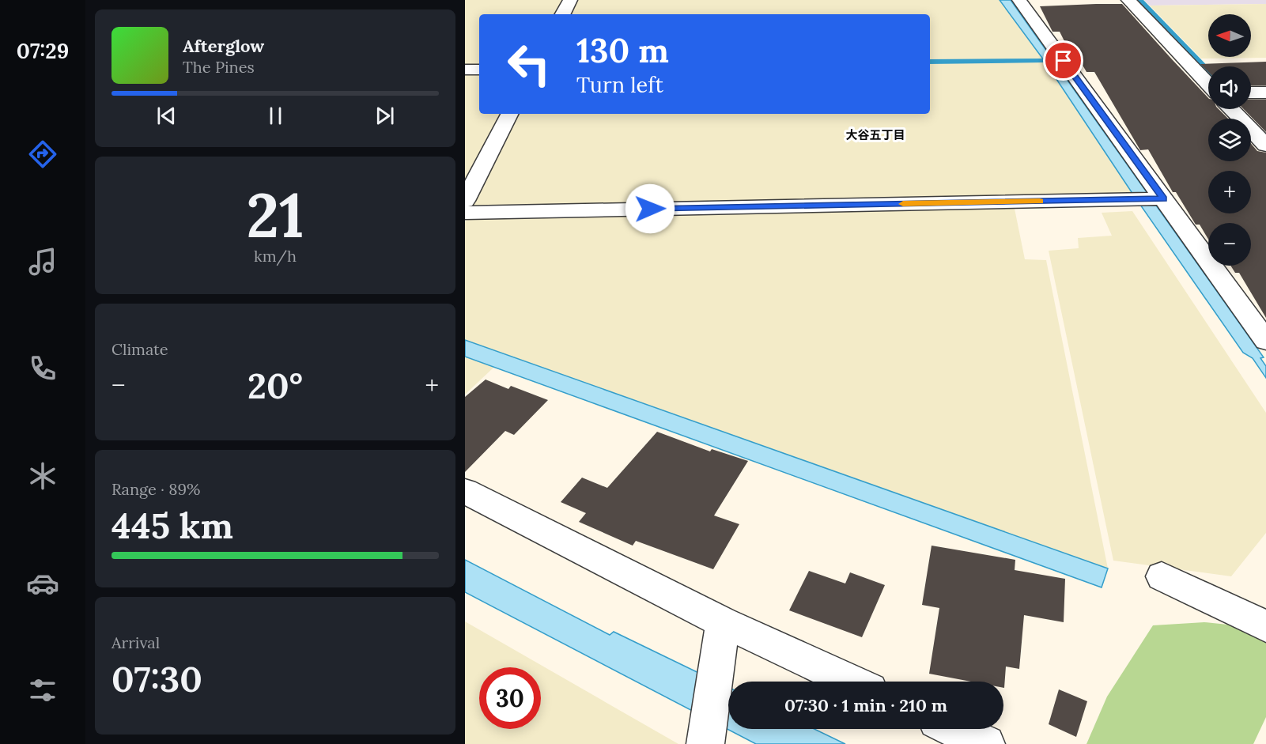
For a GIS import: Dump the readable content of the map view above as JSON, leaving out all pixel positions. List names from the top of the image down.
{
  "districts": ["大谷五丁目"],
  "north": "left",
  "page": {
    "tabs": "07:29",
    "map_buttons": ["+", "−"],
    "turn": ["130 m", "Turn left"],
    "song": ["Afterglow", "The Pines"],
    "tile": [
      ["21", "km/h"],
      "Climate",
      ["Range · 89%", "445 km"],
      ["Arrival", "07:30"]
    ],
    "heat": ["−", "20°", "+"],
    "limit": "30",
    "trip": "07:30 · 1 min · 210 m"
  }
}
